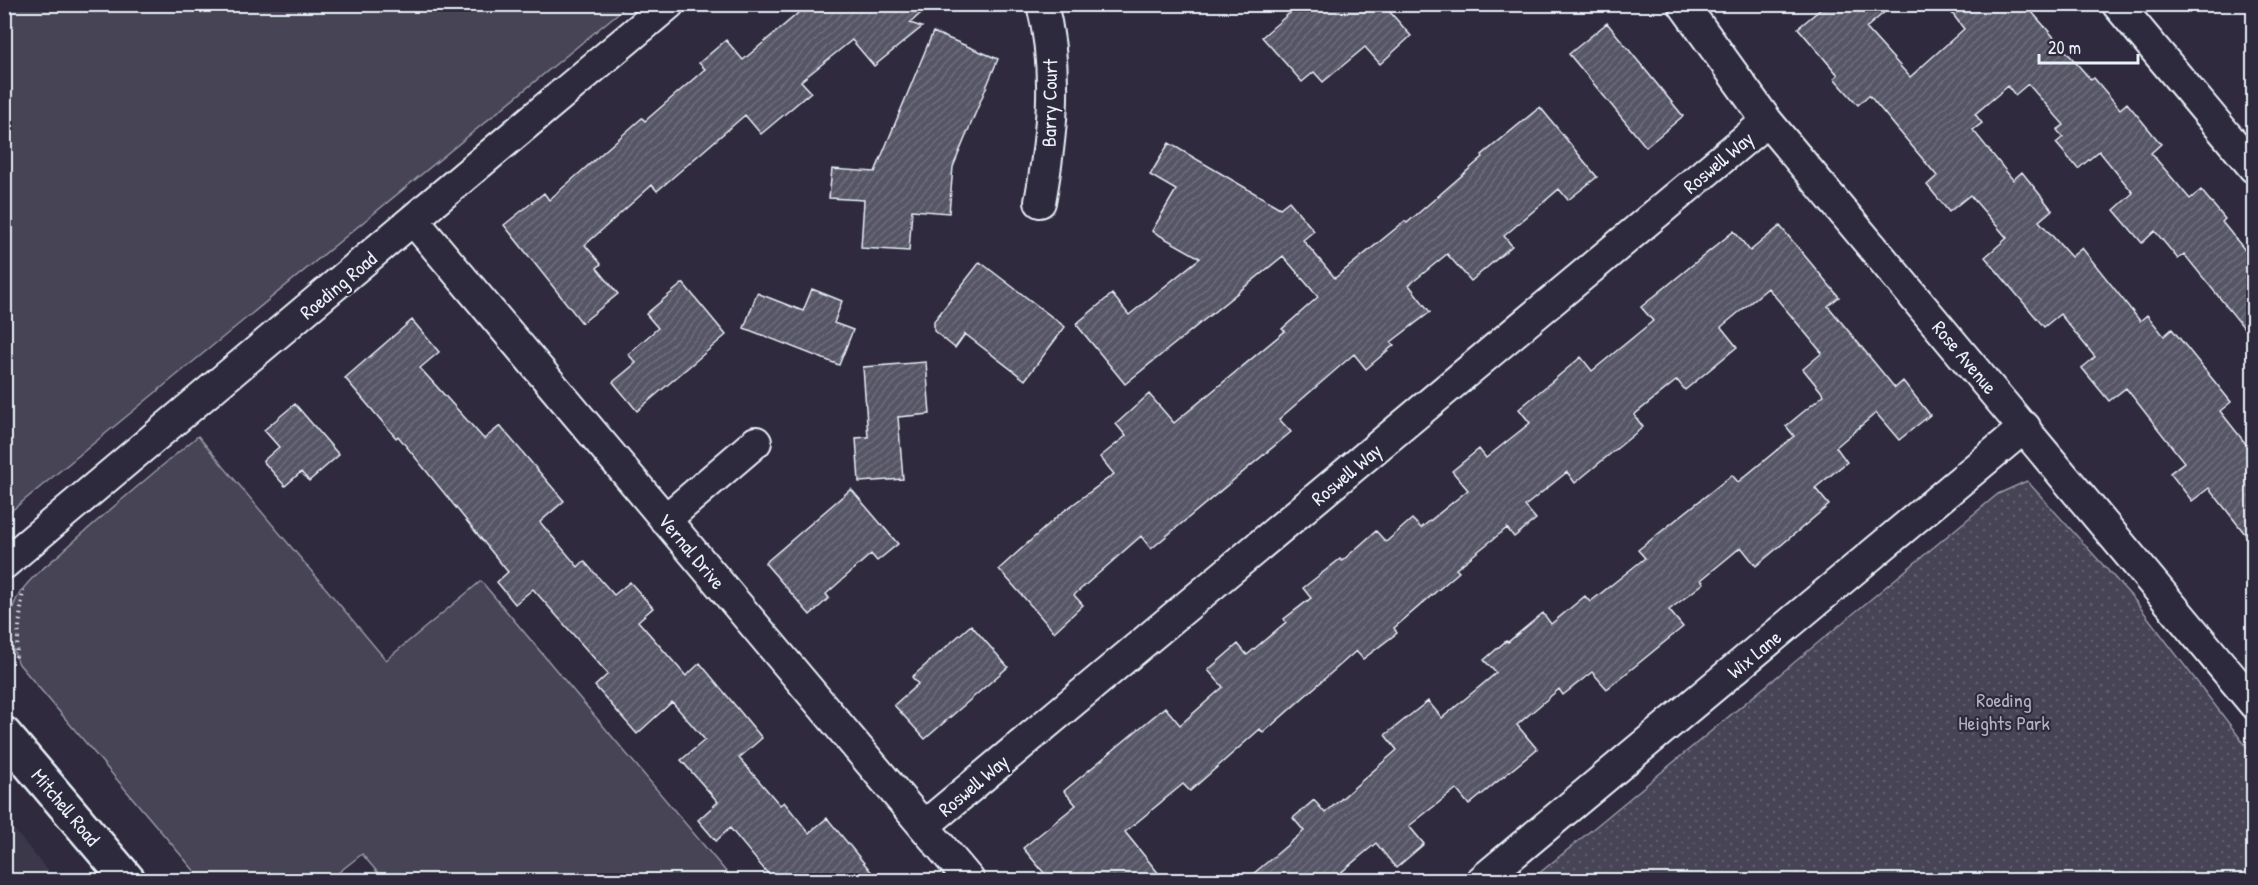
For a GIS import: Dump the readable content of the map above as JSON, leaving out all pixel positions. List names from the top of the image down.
{
  "streets": {
    "street": [
      "Barry Court",
      "Roswell Way",
      "Roeding Road",
      "Rose Avenue",
      "Vernal Drive",
      "Wix Lane",
      "Mitchell Road"
    ]
  },
  "crossings": [
    ["Roswell Way", "Rose Avenue"],
    ["Roswell Way", "Vernal Drive"],
    ["Roeding Road", "Vernal Drive"],
    ["Rose Avenue", "Wix Lane"]
  ],
  "parks": ["Roeding Heights Park"],
  "scale_bar": "20 m"
}
